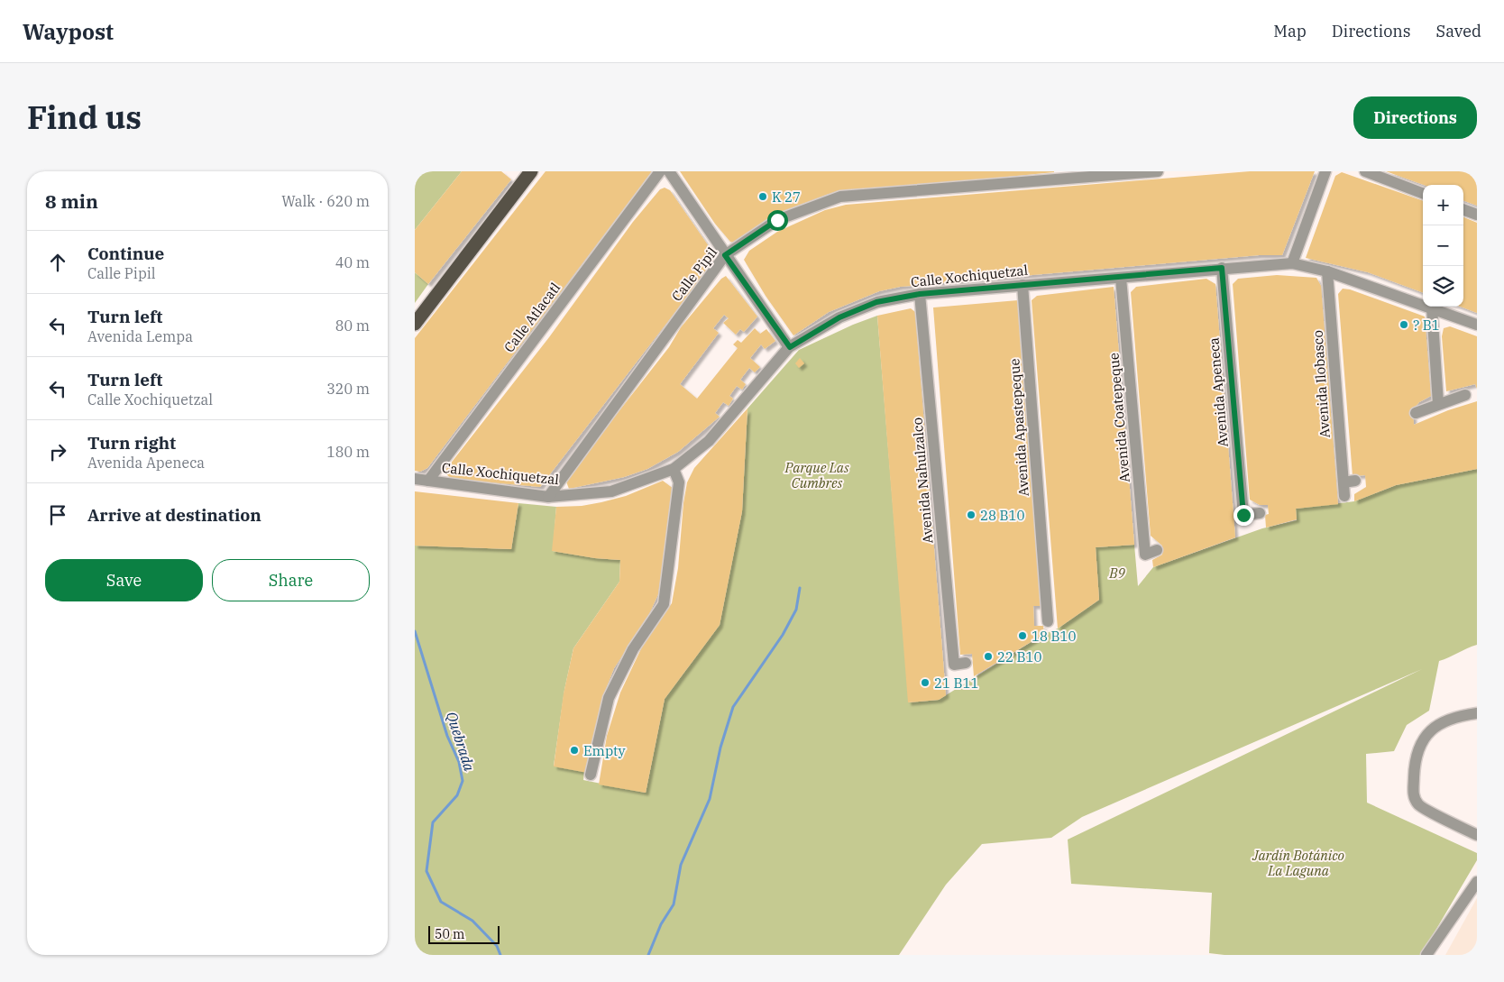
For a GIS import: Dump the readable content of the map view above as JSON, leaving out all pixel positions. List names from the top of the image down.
{
  "streets": {
    "street": [
      "Calle Pipil",
      "Calle Xochiquetzal",
      "Calle Atlacatl",
      "Avenida Ilobasco",
      "Avenida Apeneca",
      "Avenida Coatepeque",
      "Avenida Apastepeque",
      "Avenida Nahulzalco"
    ]
  },
  "crossings": [
    ["Calle Pipil", "Calle Xochiquetzal"],
    ["Calle Xochiquetzal", "Calle Atlacatl"],
    ["Calle Xochiquetzal", "Avenida Ilobasco"],
    ["Calle Xochiquetzal", "Avenida Apeneca"],
    ["Calle Xochiquetzal", "Avenida Coatepeque"],
    ["Calle Xochiquetzal", "Avenida Apastepeque"],
    ["Calle Xochiquetzal", "Avenida Nahulzalco"]
  ],
  "water": ["Quebrada"],
  "parks": ["Parque Las Cumbres", "B9", "Jardín Botánico La Laguna"],
  "places": [
    "K 27",
    "? B1",
    "28 B10",
    "18 B10",
    "22 B10",
    "21 B11",
    "Empty"
  ],
  "scale_bar": "50 m",
  "page": {
    "header": "Waypost",
    "nav": ["Map", "Directions", "Saved"],
    "title": "Find us",
    "buttons": [
      "Directions",
      ["Save", "Share"]
    ],
    "heading": ["8 min", "Walk · 620 m"],
    "map_buttons": ["+", "−"],
    "list": [
      ["Continue", "Calle Pipil", "40 m"],
      ["Turn left", "Avenida Lempa", "80 m"],
      ["Turn left", "Calle Xochiquetzal", "320 m"],
      ["Turn right", "Avenida Apeneca", "180 m"],
      "Arrive at destination"
    ],
    "scale": "50 m"
  }
}
